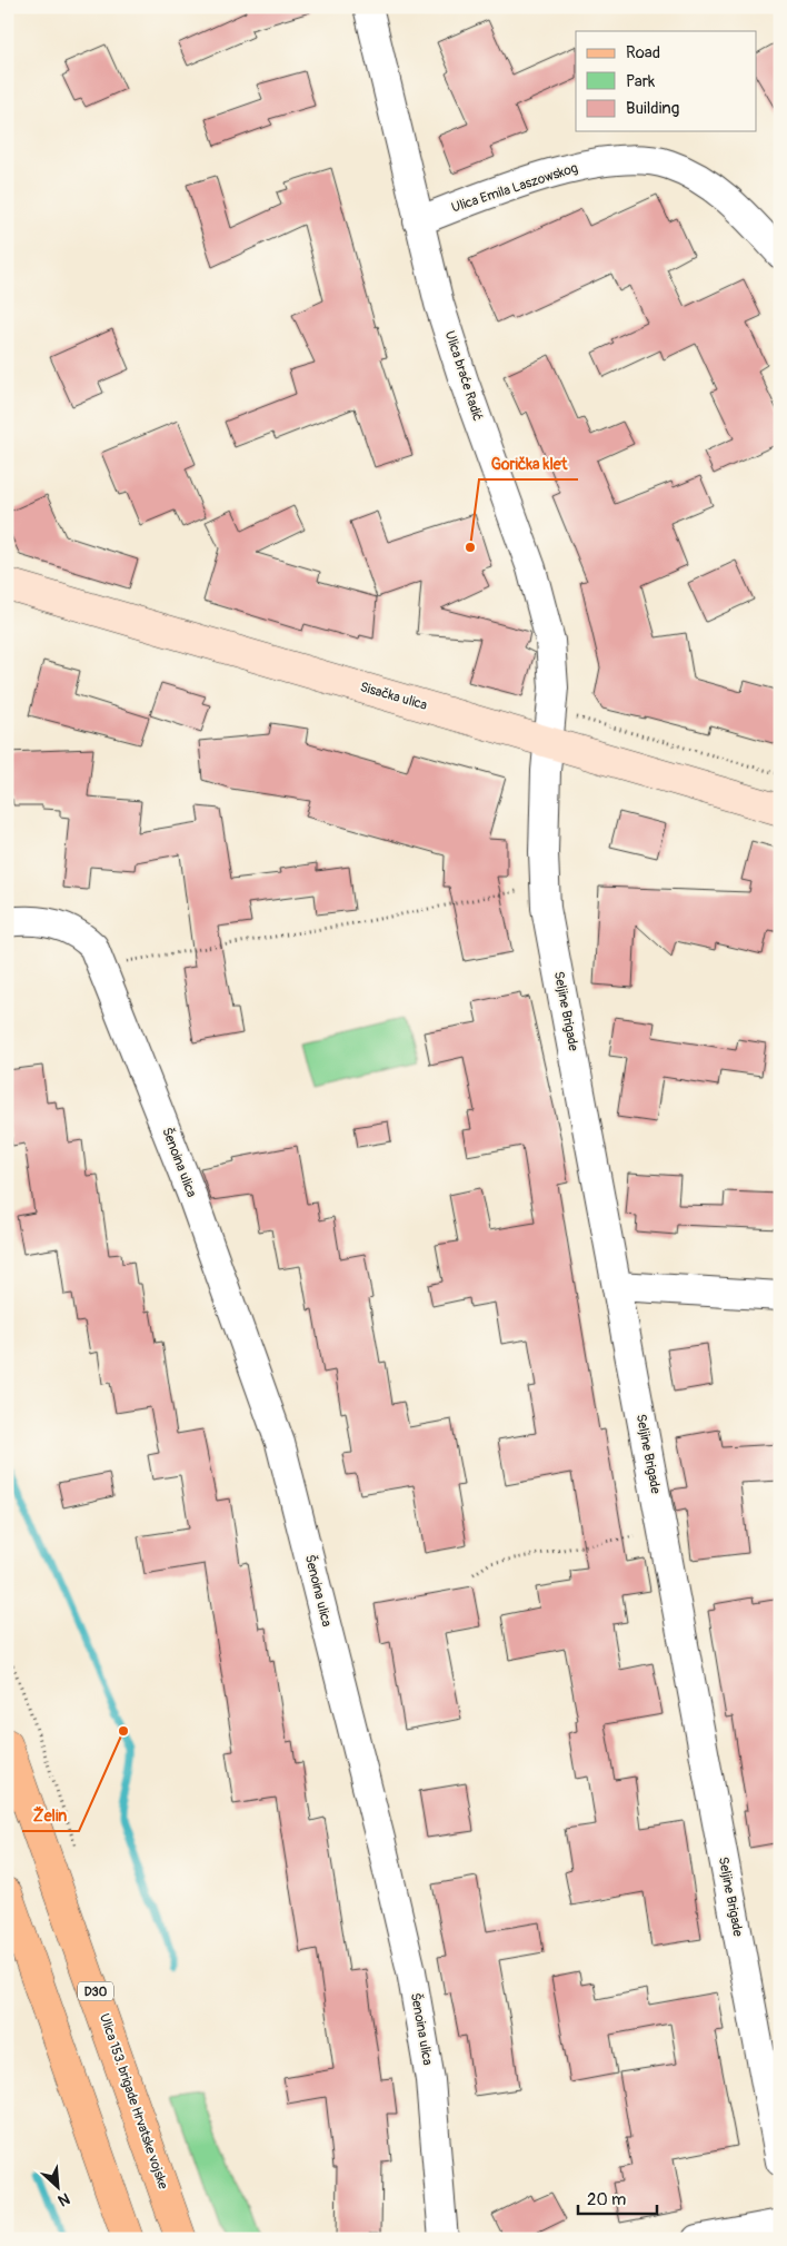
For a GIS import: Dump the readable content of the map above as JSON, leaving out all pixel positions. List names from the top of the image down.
{
  "streets": {
    "main road": ["Sisačka ulica", "D30", "Ulica 153. brigade Hrvatske vojske"],
    "street": [
      "Ulica Emila Laszowskog",
      "Ulica braće Radić",
      "Seljine Brigade",
      "Šenoina ulica"
    ]
  },
  "crossings": [
    ["Ulica Emila Laszowskog", "Ulica braće Radić"],
    ["Ulica braće Radić", "Sisačka ulica"],
    ["Ulica braće Radić", "Seljine Brigade"],
    ["Sisačka ulica", "Seljine Brigade"]
  ],
  "places": ["Gorička klet", "Želin"],
  "legend": ["Road", "Park", "Building"],
  "scale_bar": "20 m",
  "north": "bottom right"
}
